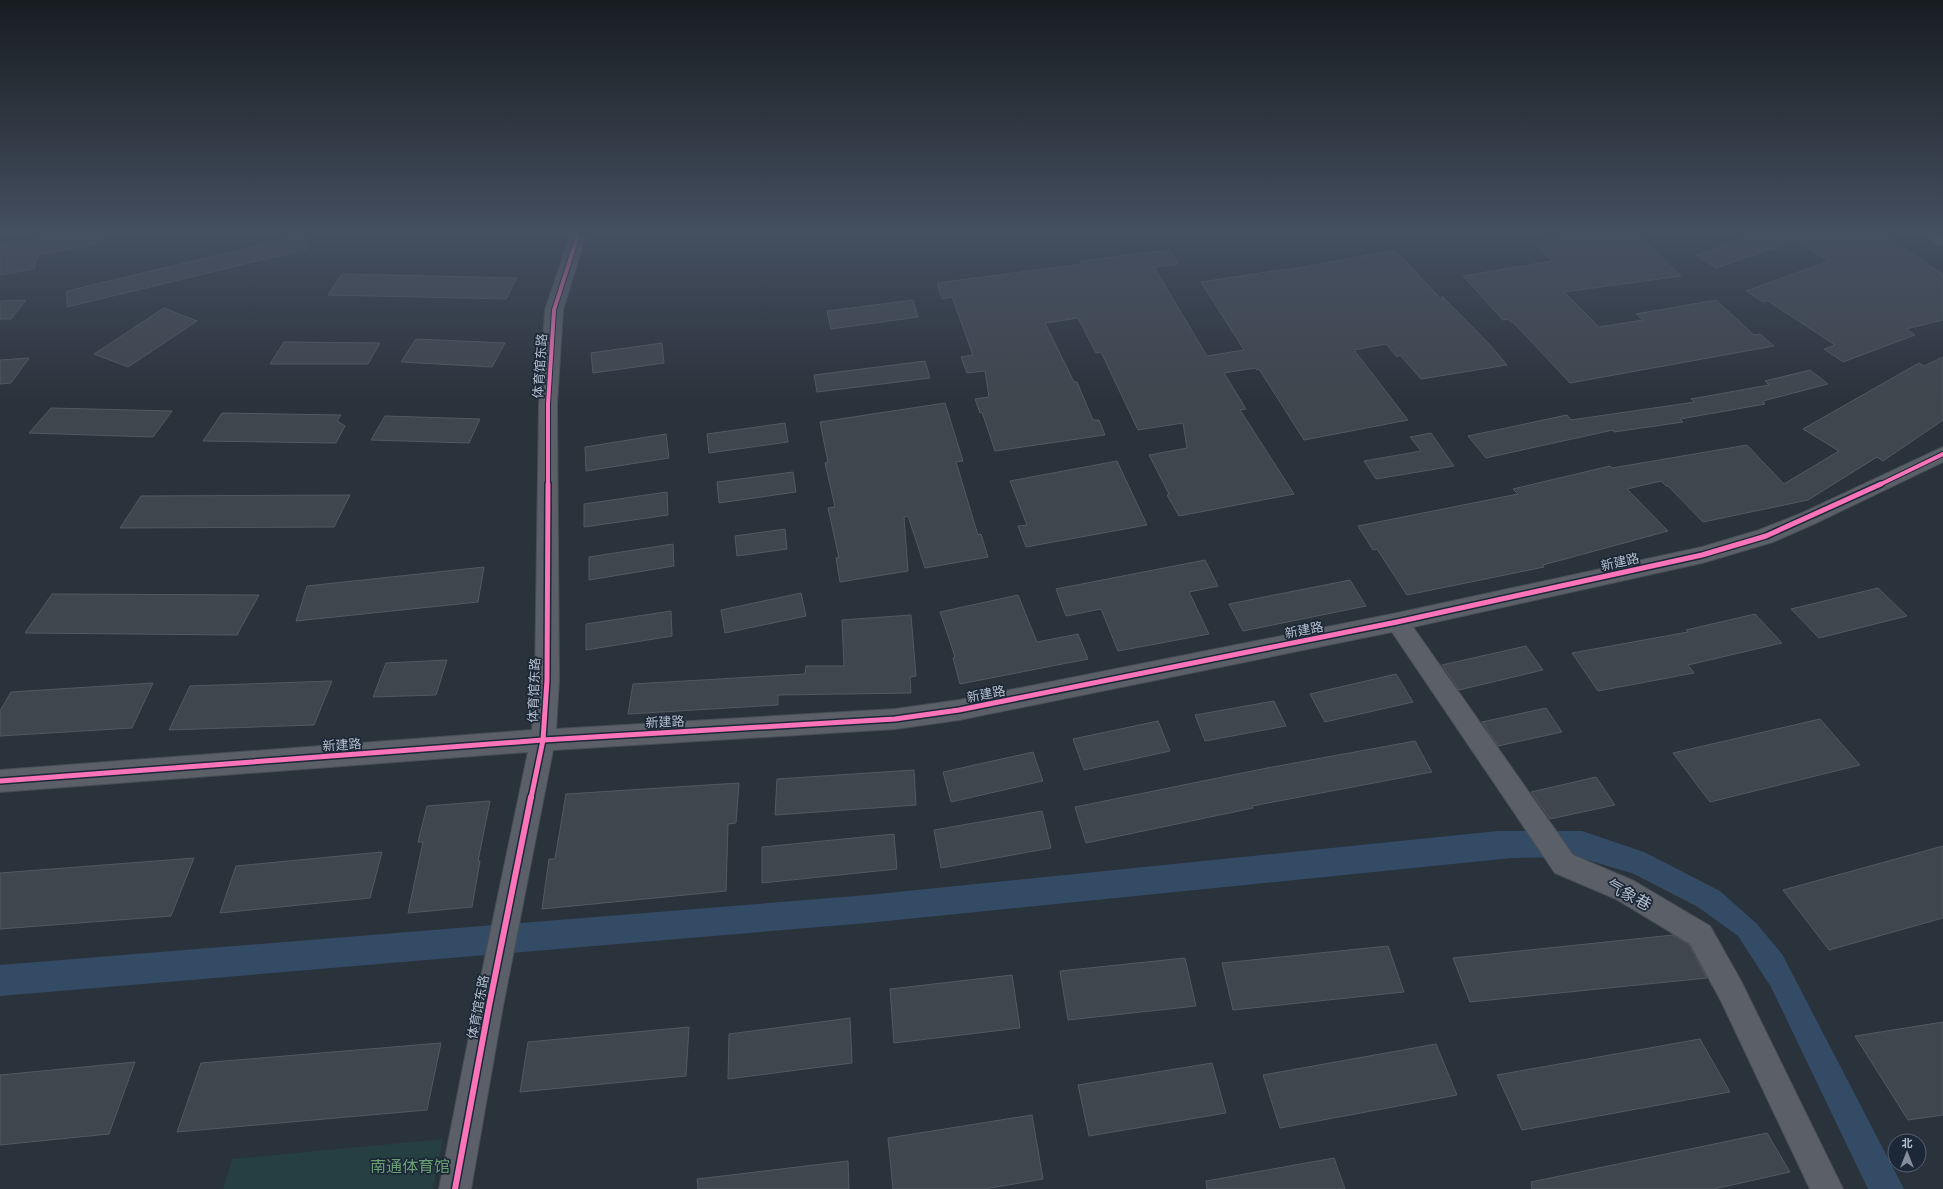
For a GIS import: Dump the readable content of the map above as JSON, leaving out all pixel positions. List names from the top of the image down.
{
  "streets": {
    "street": ["体育馆东路", "新建路", "气象巷"]
  },
  "crossings": [
    ["体育馆东路", "新建路"],
    ["新建路", "气象巷"]
  ],
  "parks": ["南通体育馆"],
  "north": "top"
}
